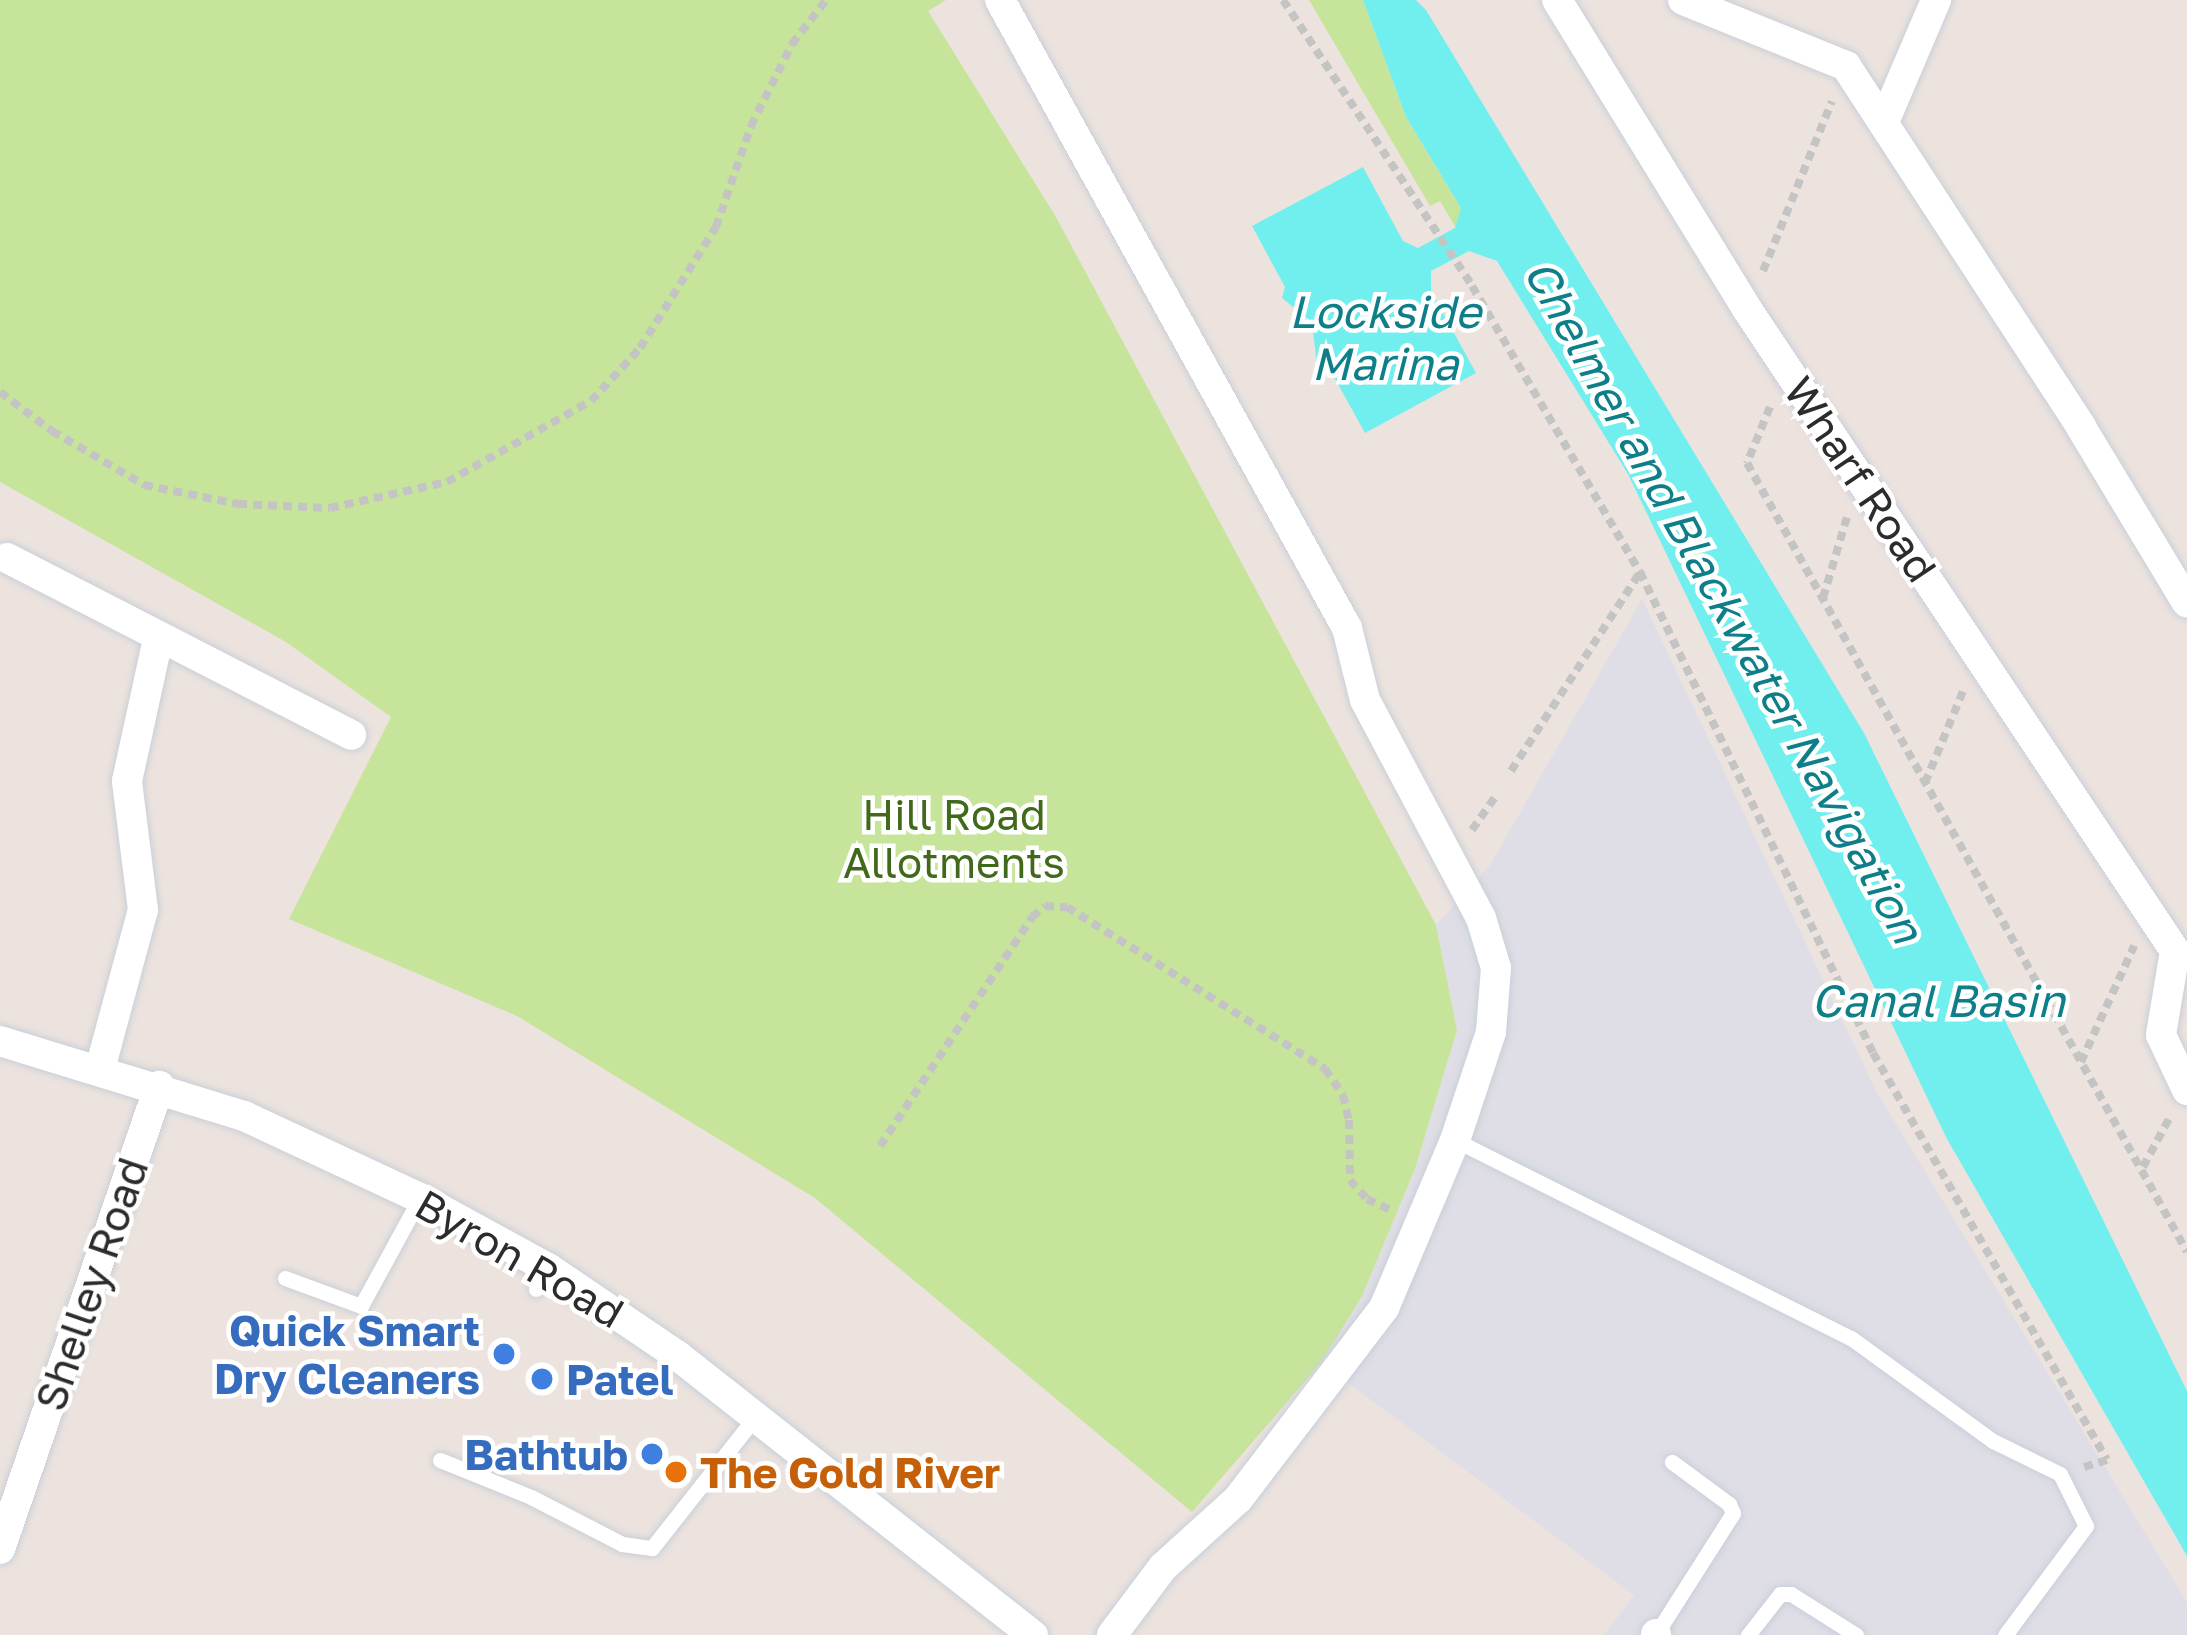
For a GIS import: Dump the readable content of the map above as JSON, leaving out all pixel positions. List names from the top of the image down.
{
  "streets": {
    "street": ["Wharf Road", "Byron Road", "Shelley Road"]
  },
  "crossings": [
    ["Byron Road", "Shelley Road"]
  ],
  "water": ["Lockside Marina", "Chelmer and Blackwater Navigation", "Canal Basin"],
  "parks": ["Hill Road Allotments"],
  "places": [
    "Quick Smart Dry Cleaners",
    "Patel",
    "Bathtub",
    "The Gold River"
  ]
}
